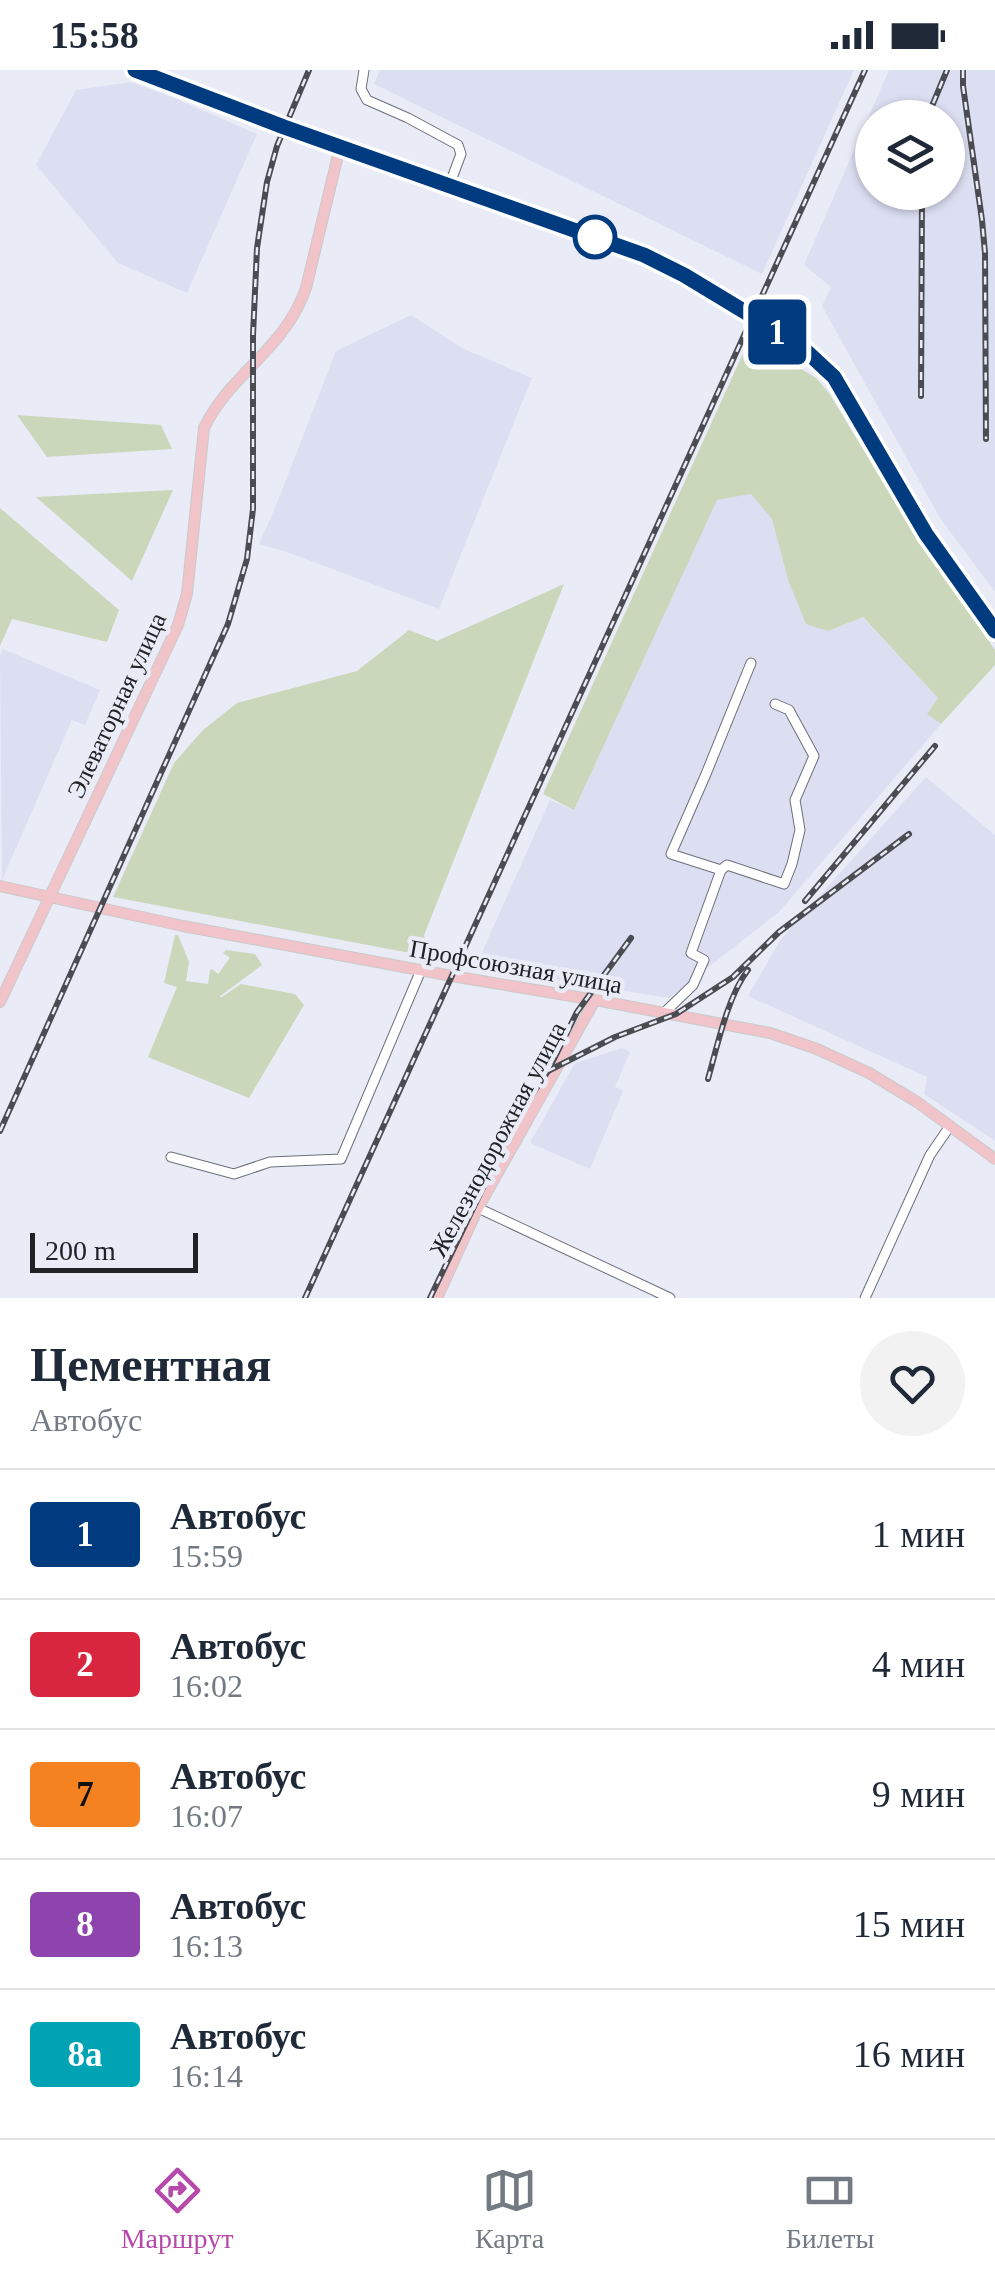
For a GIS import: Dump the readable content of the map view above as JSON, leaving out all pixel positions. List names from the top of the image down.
{
  "streets": {
    "main road": ["Элеваторная улица", "Профсоюзная улица", "Железнодорожная улица"]
  },
  "crossings": [
    ["Элеваторная улица", "Профсоюзная улица"],
    ["Профсоюзная улица", "Железнодорожная улица"]
  ],
  "lines": ["bus line 1"],
  "scale_bar": "200 m",
  "page": {
    "status": "15:58",
    "on_map": "1",
    "scale": "200 m",
    "heading": ["Цементная", "Автобус"],
    "list": [
      {
        "mark": "1",
        "name": "Автобус",
        "note": "15:59",
        "value": "1 мин"
      },
      {
        "mark": "2",
        "name": "Автобус",
        "note": "16:02",
        "value": "4 мин"
      },
      {
        "mark": "7",
        "name": "Автобус",
        "note": "16:07",
        "value": "9 мин"
      },
      {
        "mark": "8",
        "name": "Автобус",
        "note": "16:13",
        "value": "15 мин"
      },
      {
        "mark": "8а",
        "name": "Автобус",
        "note": "16:14",
        "value": "16 мин"
      }
    ],
    "tabs": ["Маршрут", "Карта", "Билеты"]
  }
}
